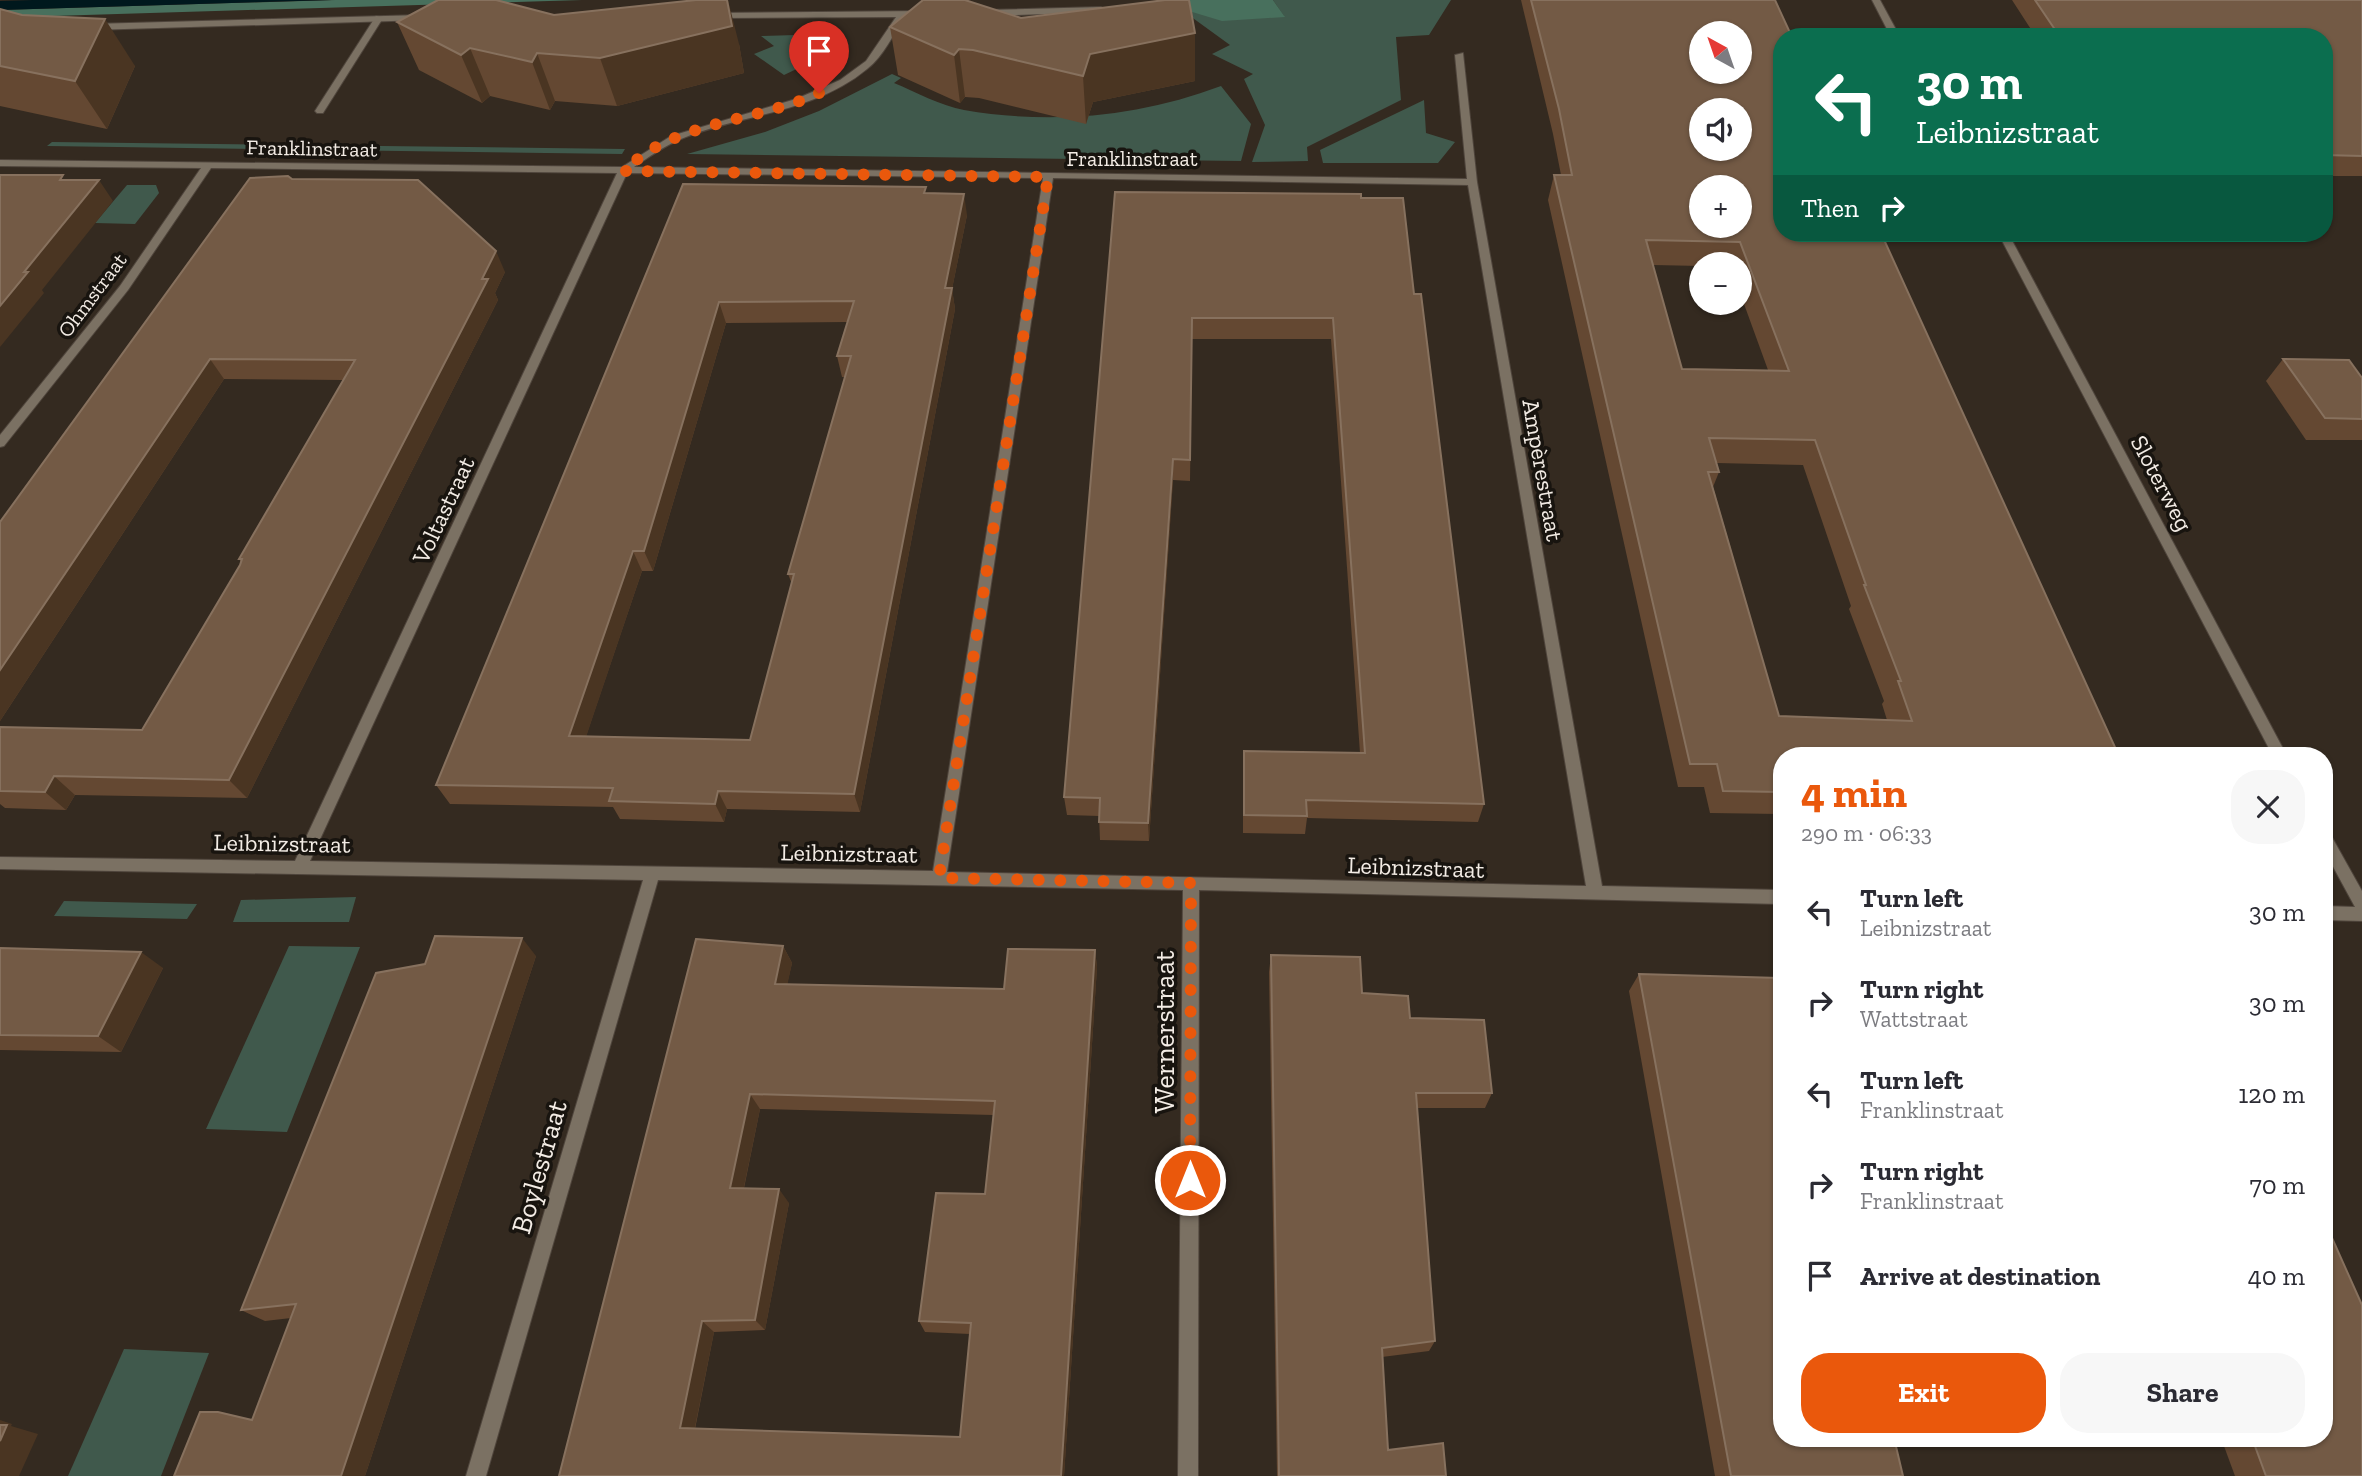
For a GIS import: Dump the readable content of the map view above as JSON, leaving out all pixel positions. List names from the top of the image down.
{
  "streets": {
    "street": [
      "Franklinstraat",
      "Ohmstraat",
      "Ampèrestraat",
      "Sloterweg",
      "Voltastraat",
      "Leibnizstraat",
      "Wernerstraat",
      "Boylestraat"
    ]
  },
  "crossings": [
    ["Franklinstraat", "Ohmstraat"],
    ["Franklinstraat", "Ampèrestraat"],
    ["Franklinstraat", "Voltastraat"],
    ["Ampèrestraat", "Leibnizstraat"],
    ["Voltastraat", "Leibnizstraat"],
    ["Leibnizstraat", "Wernerstraat"],
    ["Leibnizstraat", "Boylestraat"]
  ],
  "north": "top left",
  "page": {
    "map_buttons": ["+", "−"],
    "turn": ["30 m", "Leibnizstraat"],
    "then": "Then",
    "heading": ["4 min", "290 m · 06:33"],
    "list": [
      {
        "name": "Turn left",
        "note": "Leibnizstraat",
        "value": "30 m"
      },
      {
        "name": "Turn right",
        "note": "Wattstraat",
        "value": "30 m"
      },
      {
        "name": "Turn left",
        "note": "Franklinstraat",
        "value": "120 m"
      },
      {
        "name": "Turn right",
        "note": "Franklinstraat",
        "value": "70 m"
      },
      {
        "name": "Arrive at destination",
        "value": "40 m"
      }
    ],
    "buttons": ["Exit", "Share"]
  }
}
